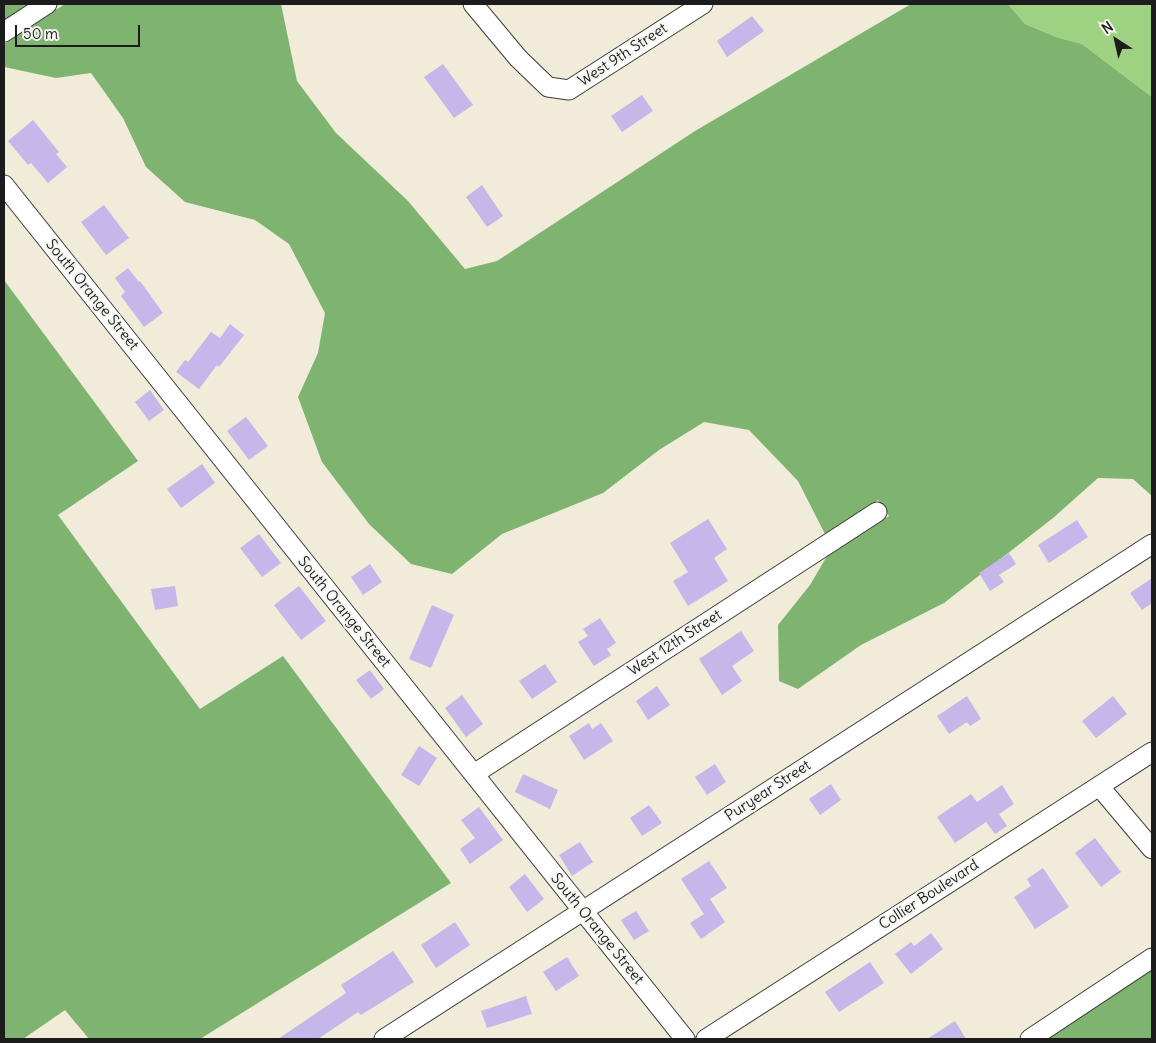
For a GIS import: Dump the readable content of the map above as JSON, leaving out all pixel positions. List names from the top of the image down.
{
  "streets": {
    "street": [
      "West 9th Street",
      "South Orange Street",
      "West 12th Street",
      "Puryear Street",
      "Collier Boulevard"
    ]
  },
  "crossings": [
    ["South Orange Street", "West 12th Street"],
    ["South Orange Street", "Puryear Street"]
  ],
  "scale_bar": "50 m",
  "north": "top left"
}
